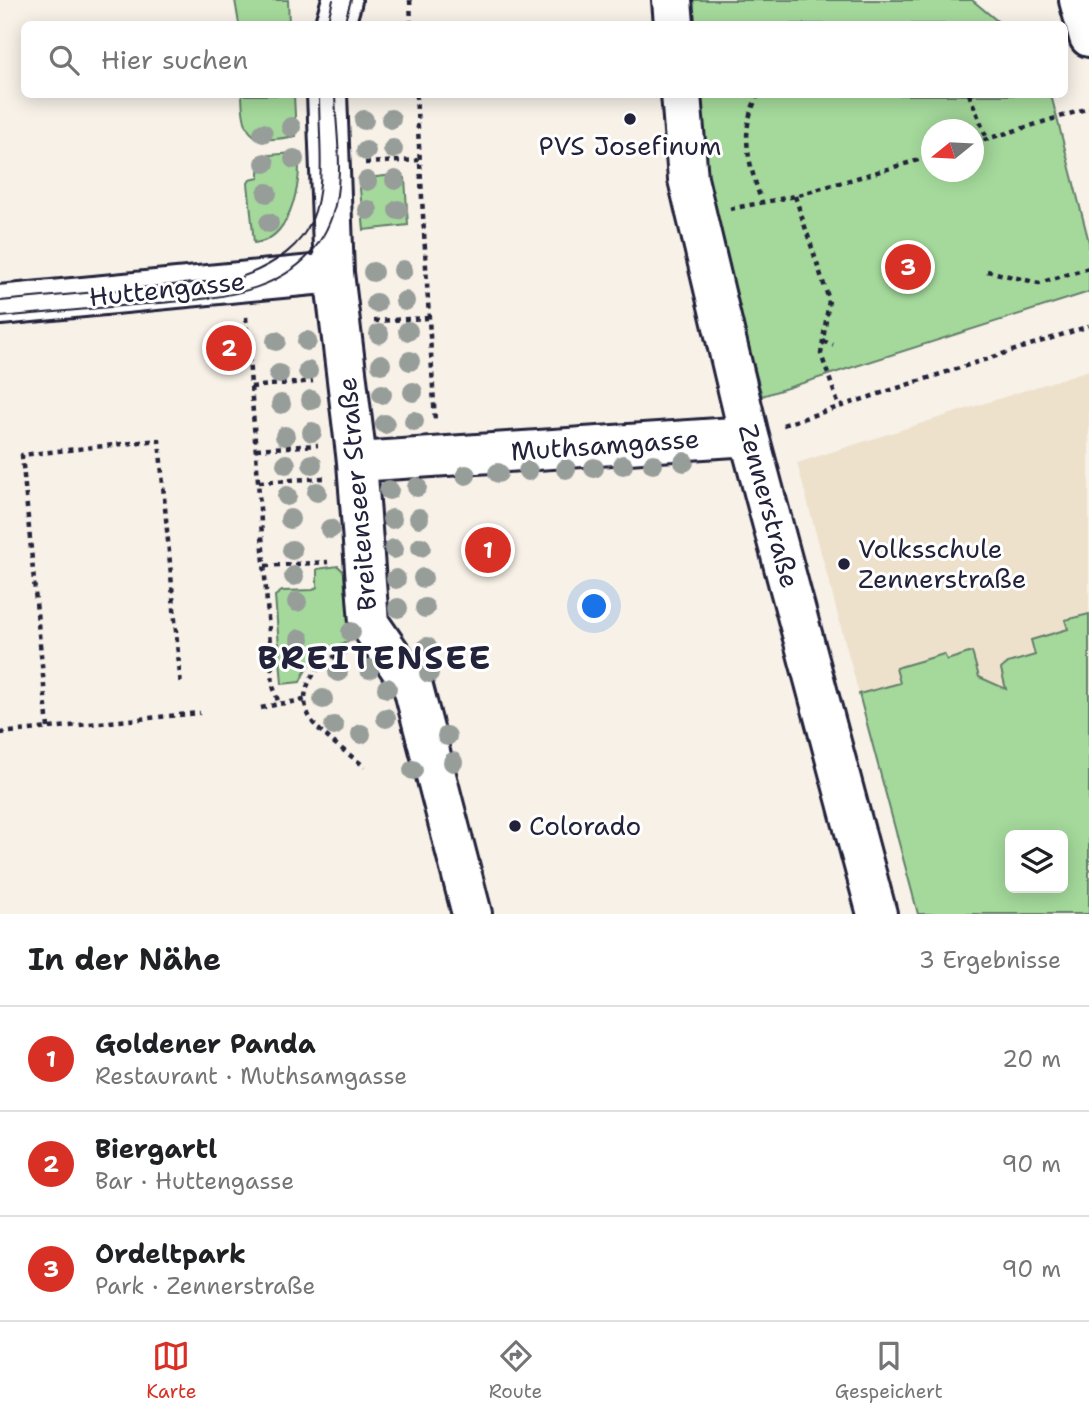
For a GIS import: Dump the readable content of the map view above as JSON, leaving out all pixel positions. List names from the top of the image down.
{
  "streets": {
    "street": [
      "Huttengasse",
      "Muthsamgasse",
      "Breitenseer Straße",
      "Zennerstraße"
    ]
  },
  "crossings": [
    ["Huttengasse", "Breitenseer Straße"],
    ["Muthsamgasse", "Breitenseer Straße"],
    ["Muthsamgasse", "Zennerstraße"]
  ],
  "districts": ["BREITENSEE"],
  "places": ["PVS Josefinum", "Volksschule Zennerstraße", "Colorado"],
  "north": "left",
  "page": {
    "search": "Hier suchen",
    "pins": ["3", "2", "1"],
    "heading": ["In der Nähe", "3 Ergebnisse"],
    "list": [
      {
        "mark": "1",
        "name": "Goldener Panda",
        "note": "Restaurant · Muthsamgasse",
        "value": "20 m"
      },
      {
        "mark": "2",
        "name": "Biergartl",
        "note": "Bar · Huttengasse",
        "value": "90 m"
      },
      {
        "mark": "3",
        "name": "Ordeltpark",
        "note": "Park · Zennerstraße",
        "value": "90 m"
      }
    ],
    "nav": ["Karte", "Route", "Gespeichert"]
  }
}
